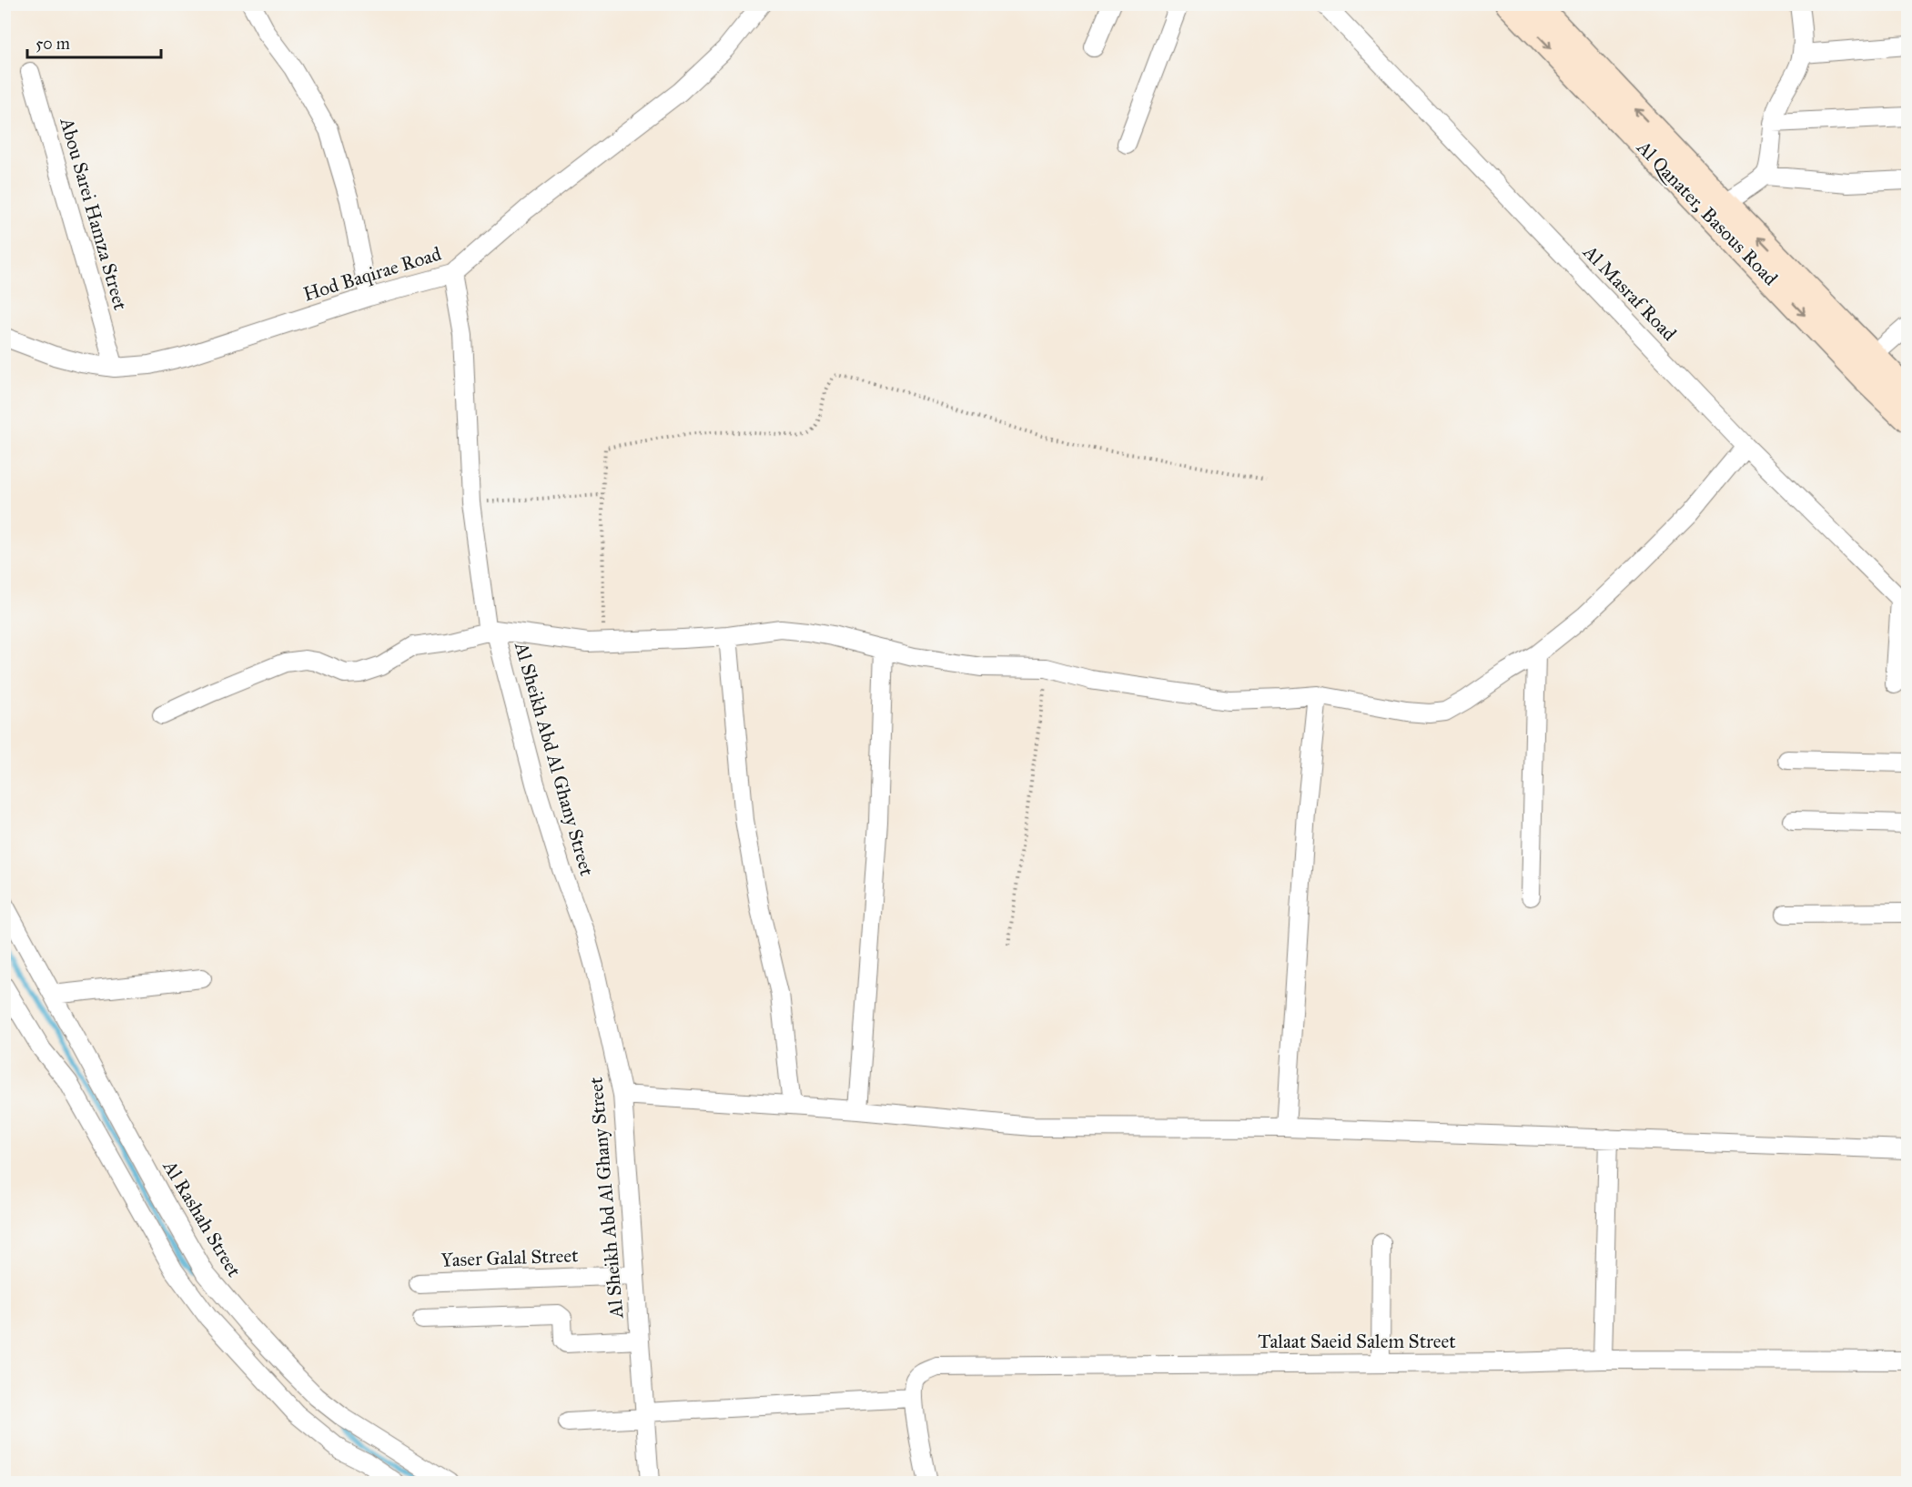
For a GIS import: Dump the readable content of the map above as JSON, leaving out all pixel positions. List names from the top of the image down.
{
  "streets": {
    "main road": ["Al Qanater, Basous Road"],
    "street": [
      "Abou Sarei Hamza Street",
      "Hod Baqirae Road",
      "Al Masraf Road",
      "Al Sheikh Abd Al Ghany Street",
      "Al Rashah Street",
      "Yaser Galal Street",
      "Talaat Saeid Salem Street"
    ]
  },
  "crossings": [
    ["Abou Sarei Hamza Street", "Hod Baqirae Road"],
    ["Al Sheikh Abd Al Ghany Street", "Yaser Galal Street"]
  ],
  "scale_bar": "50 m"
}
